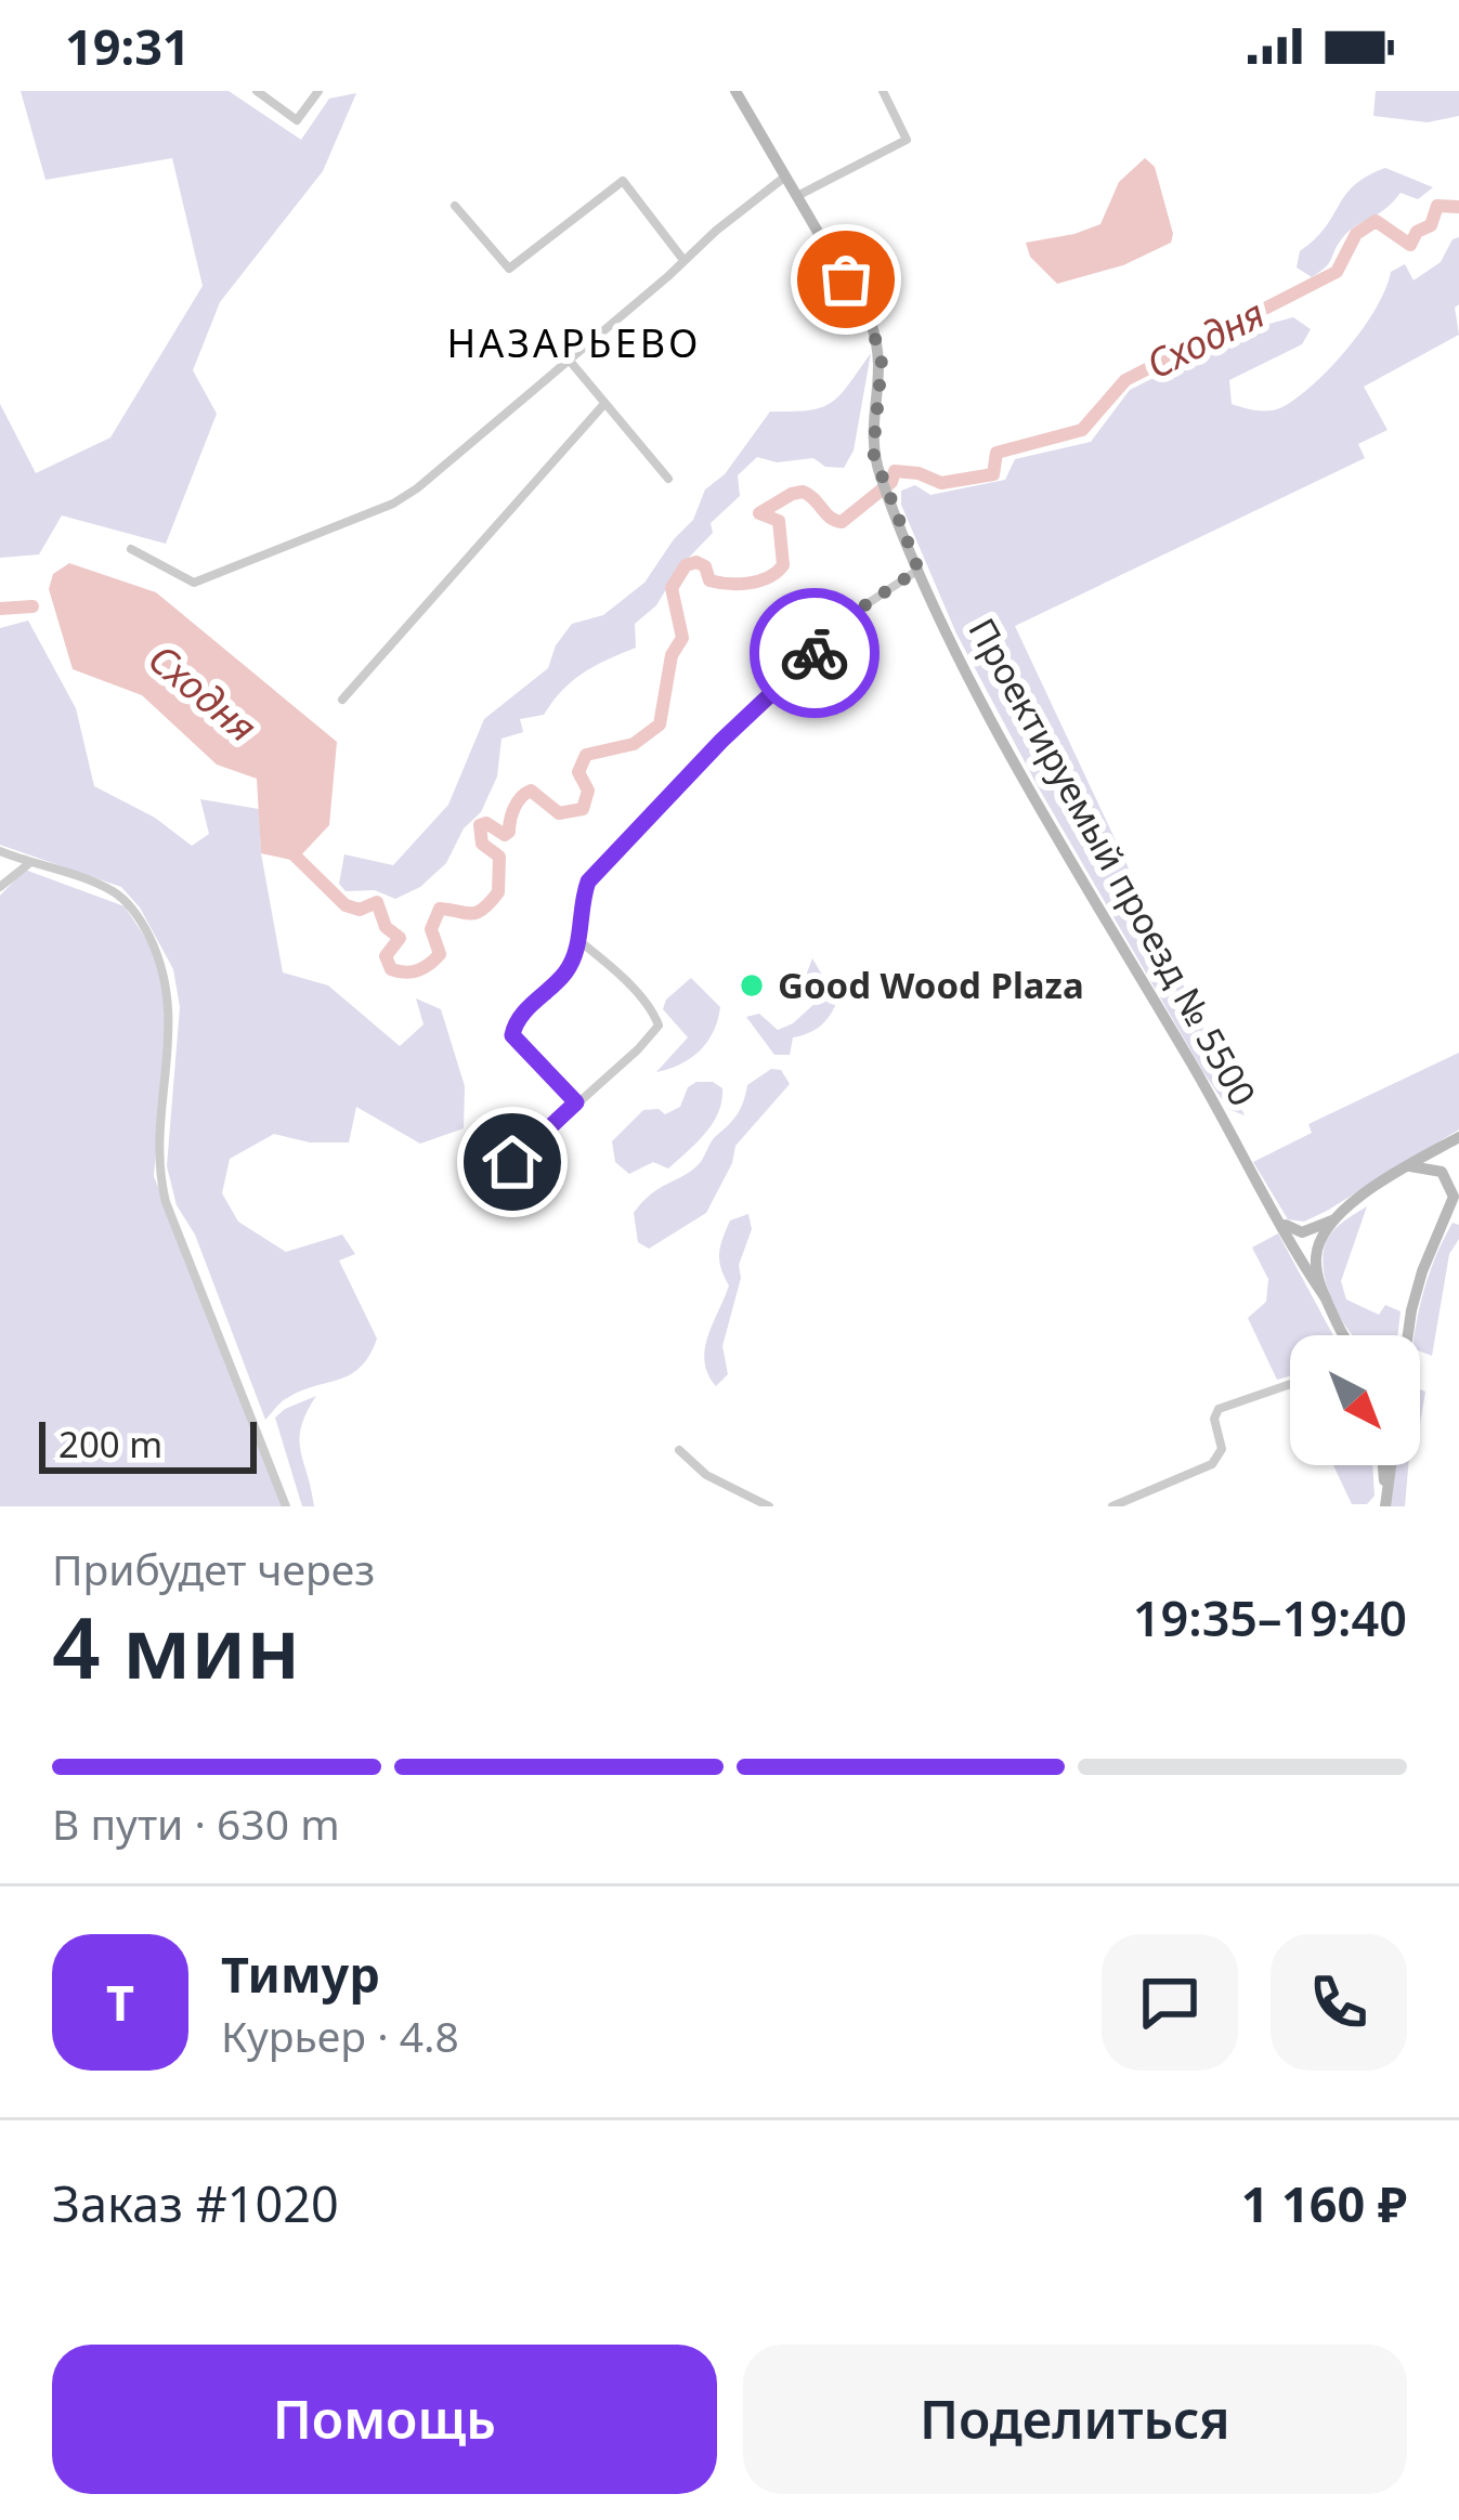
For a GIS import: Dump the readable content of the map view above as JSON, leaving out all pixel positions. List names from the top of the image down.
{
  "streets": {
    "street": ["Проектируемый проезд № 5500"]
  },
  "districts": ["НАЗАРЬЕВО"],
  "water": ["Сходня"],
  "places": ["Good Wood Plaza"],
  "scale_bar": "200 m",
  "north": "bottom right",
  "page": {
    "status": "19:31",
    "scale": "200 m",
    "heading": ["4 мин", "Прибудет через", "19:35–19:40"],
    "panel": [
      "Тимур",
      "Курьер · 4.8",
      "Заказ #1020",
      "1 160 ₽"
    ],
    "bar": "В пути · 630 m",
    "round": "Т",
    "buttons": ["Помощь", "Поделиться"]
  }
}
